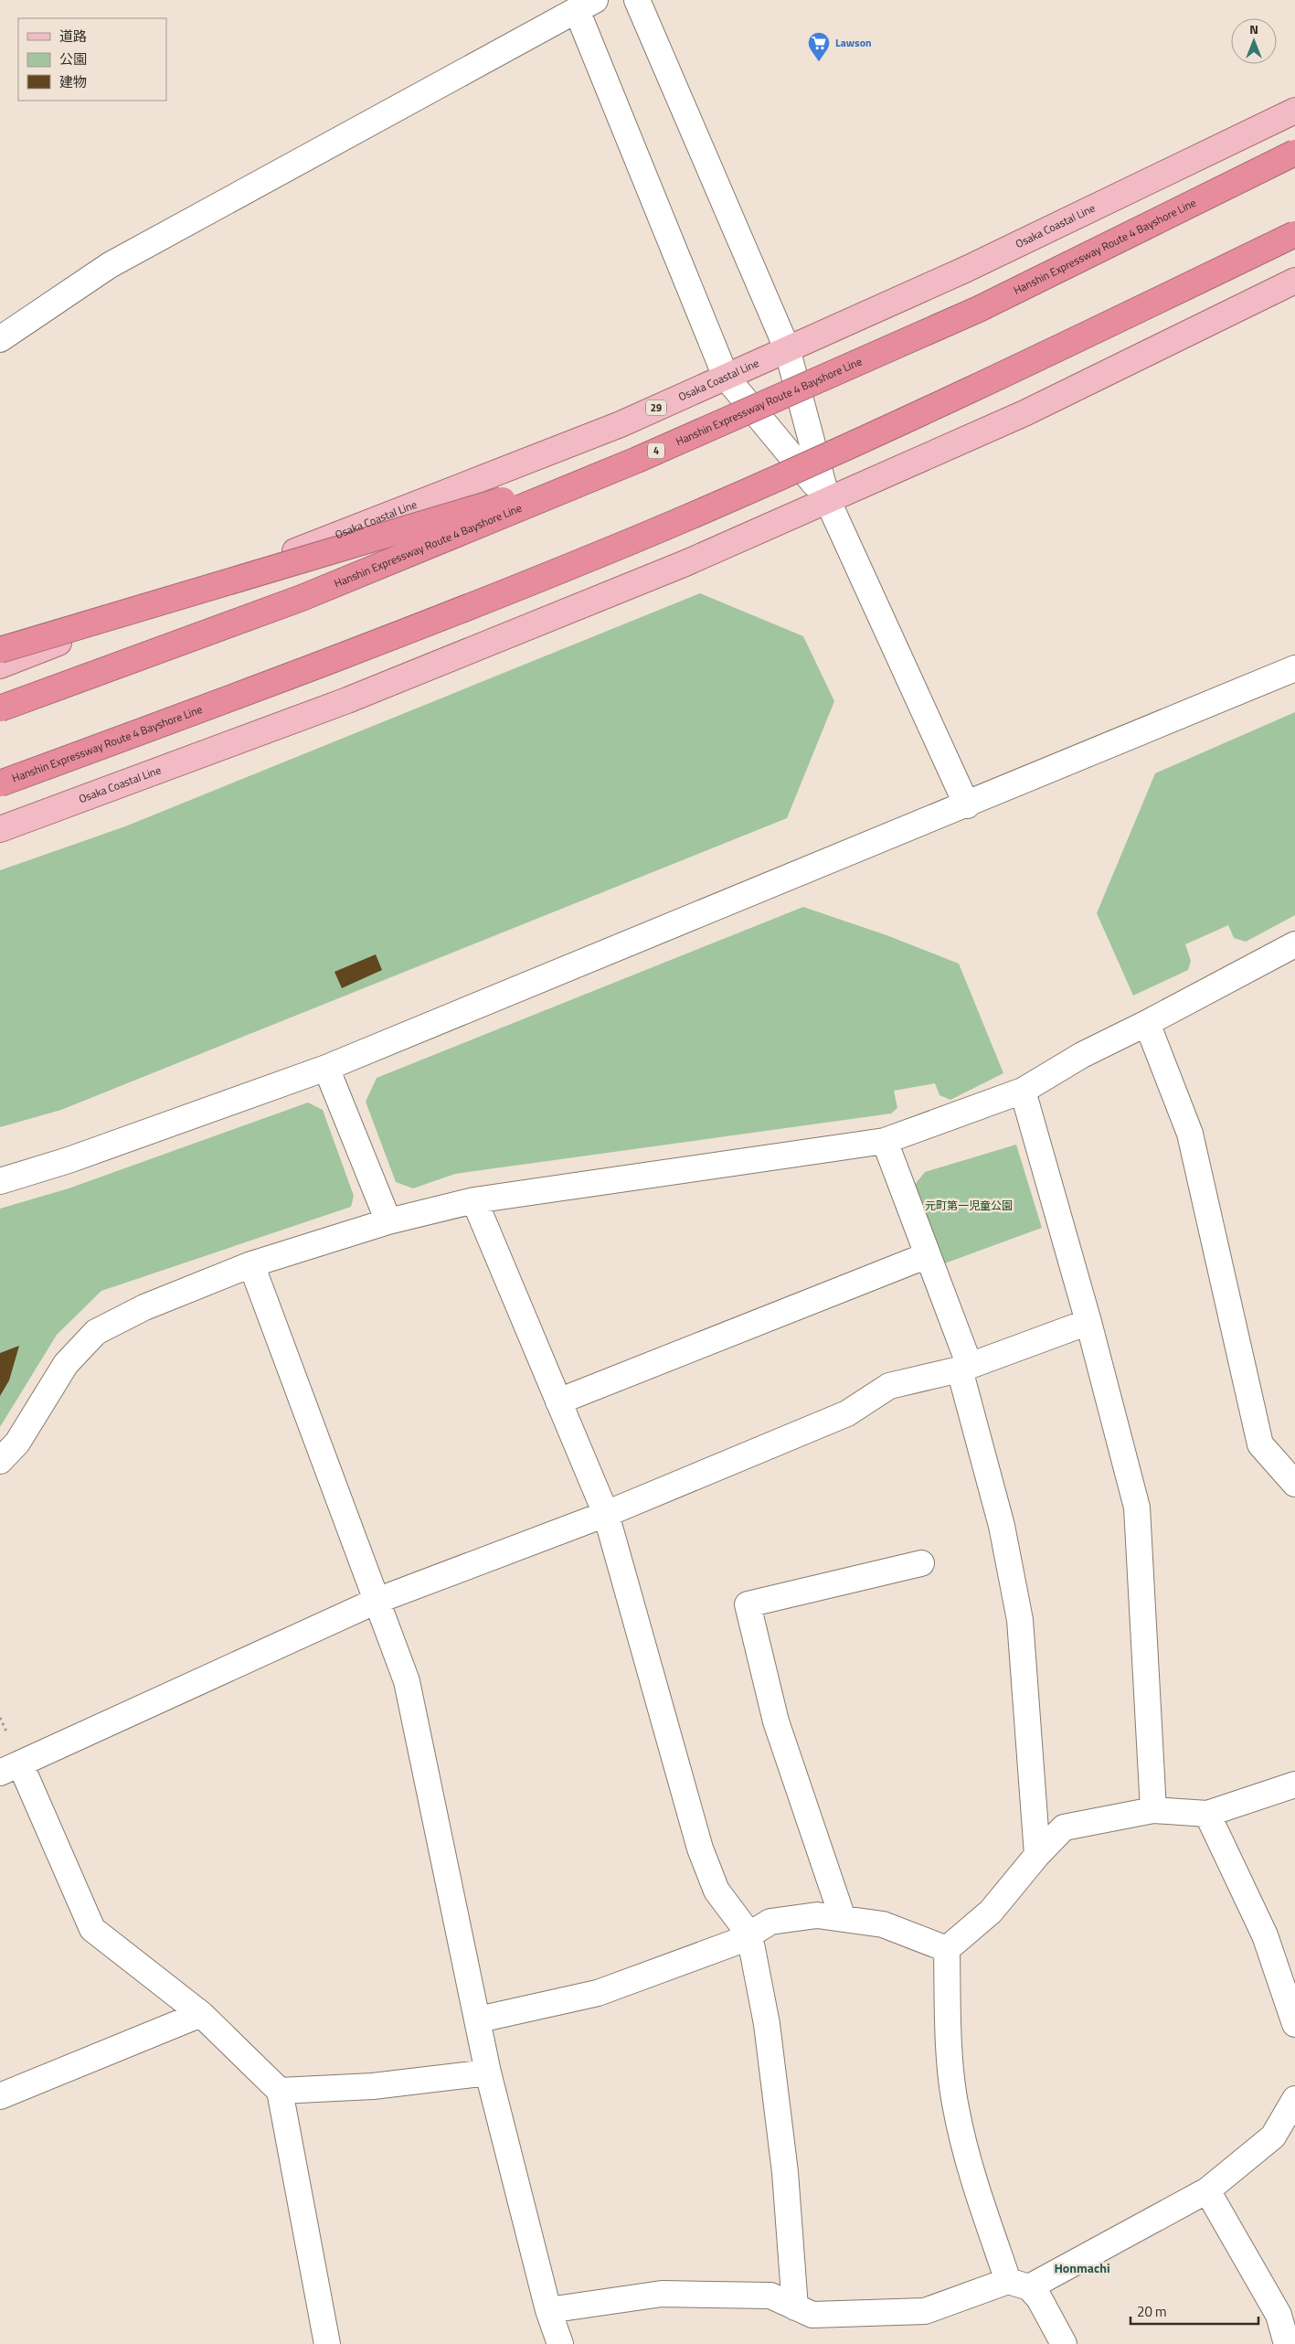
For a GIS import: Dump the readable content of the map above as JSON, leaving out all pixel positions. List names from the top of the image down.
{
  "streets": {
    "highway": ["Hanshin Expressway Route 4 Bayshore Line", "4"],
    "main road": ["Osaka Coastal Line", "29"]
  },
  "districts": ["Honmachi"],
  "parks": ["元町第一児童公園"],
  "places": {
    "supermarket": ["Lawson"]
  },
  "legend": ["道路", "公園", "建物"],
  "scale_bar": "20 m",
  "north": "top"
}
